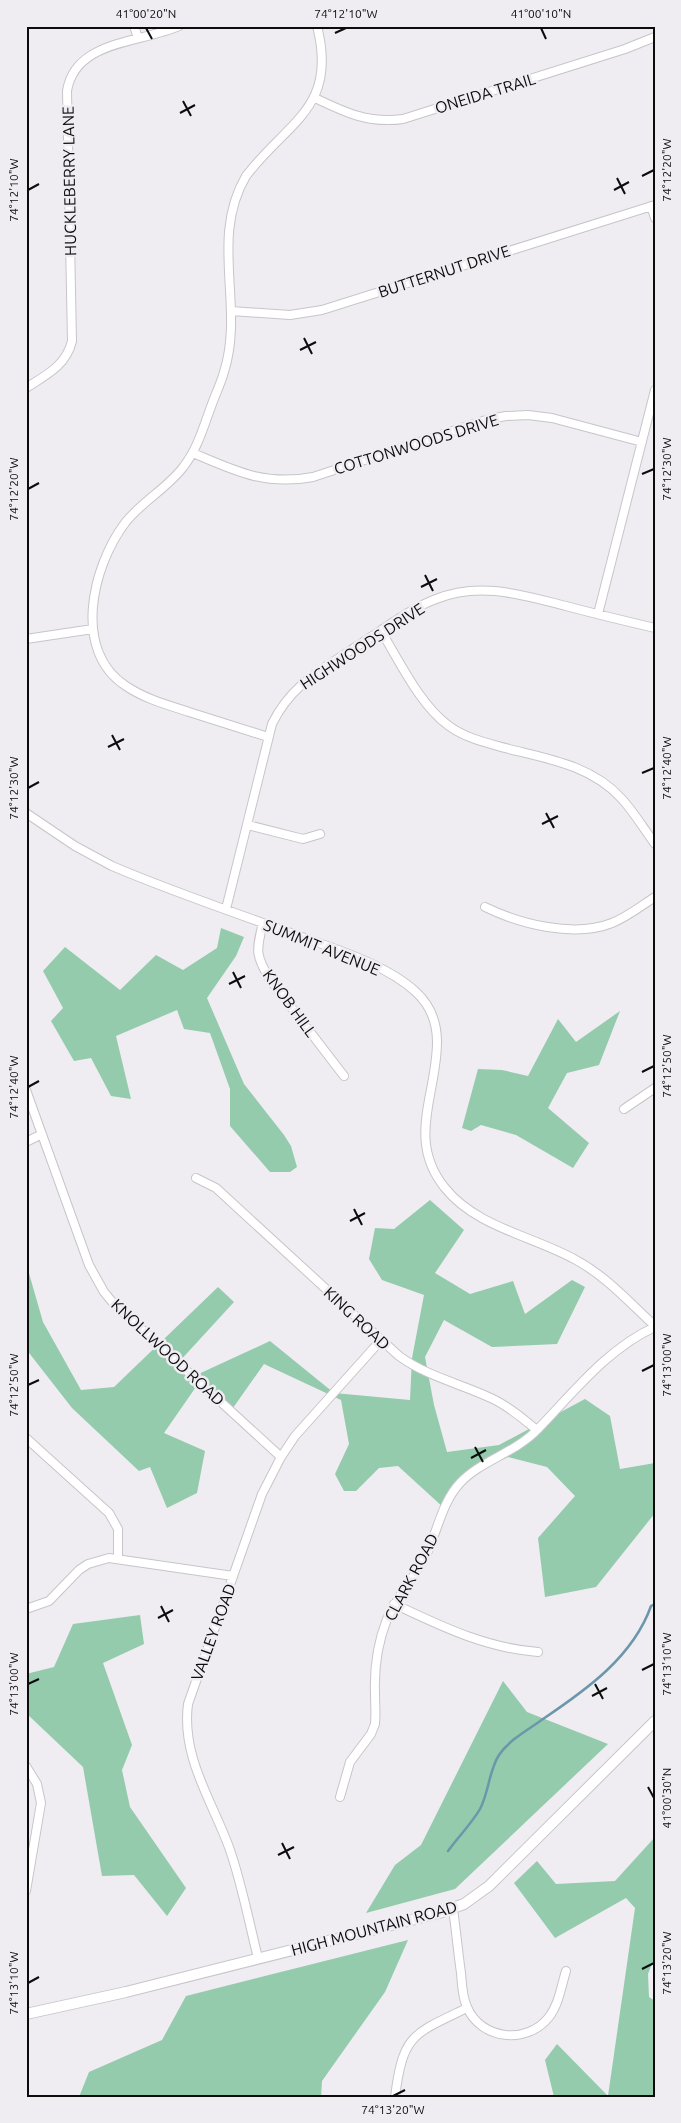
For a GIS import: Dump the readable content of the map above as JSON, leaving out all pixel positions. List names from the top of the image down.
{
  "streets": {
    "main road": ["HIGH MOUNTAIN ROAD"],
    "street": [
      "ONEIDA TRAIL",
      "HUCKLEBERRY LANE",
      "BUTTERNUT DRIVE",
      "COTTONWOODS DRIVE",
      "HIGHWOODS DRIVE",
      "SUMMIT AVENUE",
      "KNOB HILL",
      "KING ROAD",
      "KNOLLWOOD ROAD",
      "CLARK ROAD",
      "VALLEY ROAD"
    ]
  },
  "crossings": [
    ["HIGHWOODS DRIVE", "SUMMIT AVENUE"],
    ["SUMMIT AVENUE", "KNOB HILL"],
    ["SUMMIT AVENUE", "CLARK ROAD"],
    ["KING ROAD", "CLARK ROAD"],
    ["KING ROAD", "VALLEY ROAD"],
    ["KNOLLWOOD ROAD", "VALLEY ROAD"],
    ["VALLEY ROAD", "HIGH MOUNTAIN ROAD"]
  ],
  "coordinates": [
    "41°00'20\"N",
    "74°12'10\"W",
    "41°00'10\"N",
    "74°12'20\"W",
    "74°12'30\"W",
    "74°12'40\"W",
    "74°12'50\"W",
    "74°13'00\"W",
    "74°13'10\"W",
    "41°00'30\"N",
    "74°13'20\"W"
  ]
}
